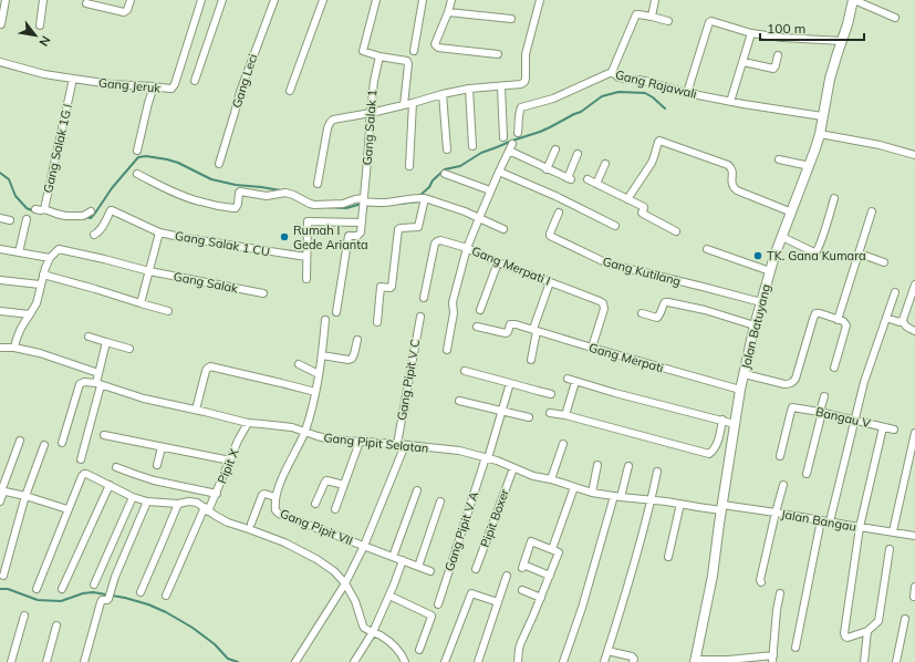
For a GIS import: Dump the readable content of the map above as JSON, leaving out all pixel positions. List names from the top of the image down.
{
  "streets": {
    "street": [
      "Gang Leci",
      "Gang Rajawali",
      "Gang Jeruk",
      "Gang Salak 1",
      "Gang Salak 1G I",
      "Gang Salak 1 CU",
      "Gang Merpati I",
      "Gang Kutilang",
      "Gang Salak",
      "Jalan Batuyang",
      "Gang Merpati",
      "Gang Pipit V C",
      "Bangau V",
      "Gang Pipit Selatan",
      "Pipit X",
      "Pipit Boxer",
      "Jalan Bangau",
      "Gang Pipit VII",
      "Gang Pipit V A"
    ]
  },
  "crossings": [
    ["Gang Rajawali", "Jalan Batuyang"],
    ["Gang Jeruk", "Gang Salak 1G I"],
    ["Gang Salak 1 CU", "Gang Salak"],
    ["Gang Merpati I", "Gang Merpati"],
    ["Gang Kutilang", "Jalan Batuyang"],
    ["Jalan Batuyang", "Gang Merpati"],
    ["Jalan Batuyang", "Gang Pipit Selatan"],
    ["Jalan Batuyang", "Jalan Bangau"],
    ["Gang Pipit V C", "Gang Pipit Selatan"],
    ["Gang Pipit Selatan", "Pipit X"],
    ["Gang Pipit Selatan", "Pipit Boxer"],
    ["Gang Pipit Selatan", "Jalan Bangau"],
    ["Gang Pipit Selatan", "Gang Pipit VII"],
    ["Gang Pipit Selatan", "Gang Pipit V A"]
  ],
  "places": ["Rumah I Gede Arianta", "TK. Gana Kumara"],
  "scale_bar": "100 m",
  "north": "bottom right"
}
